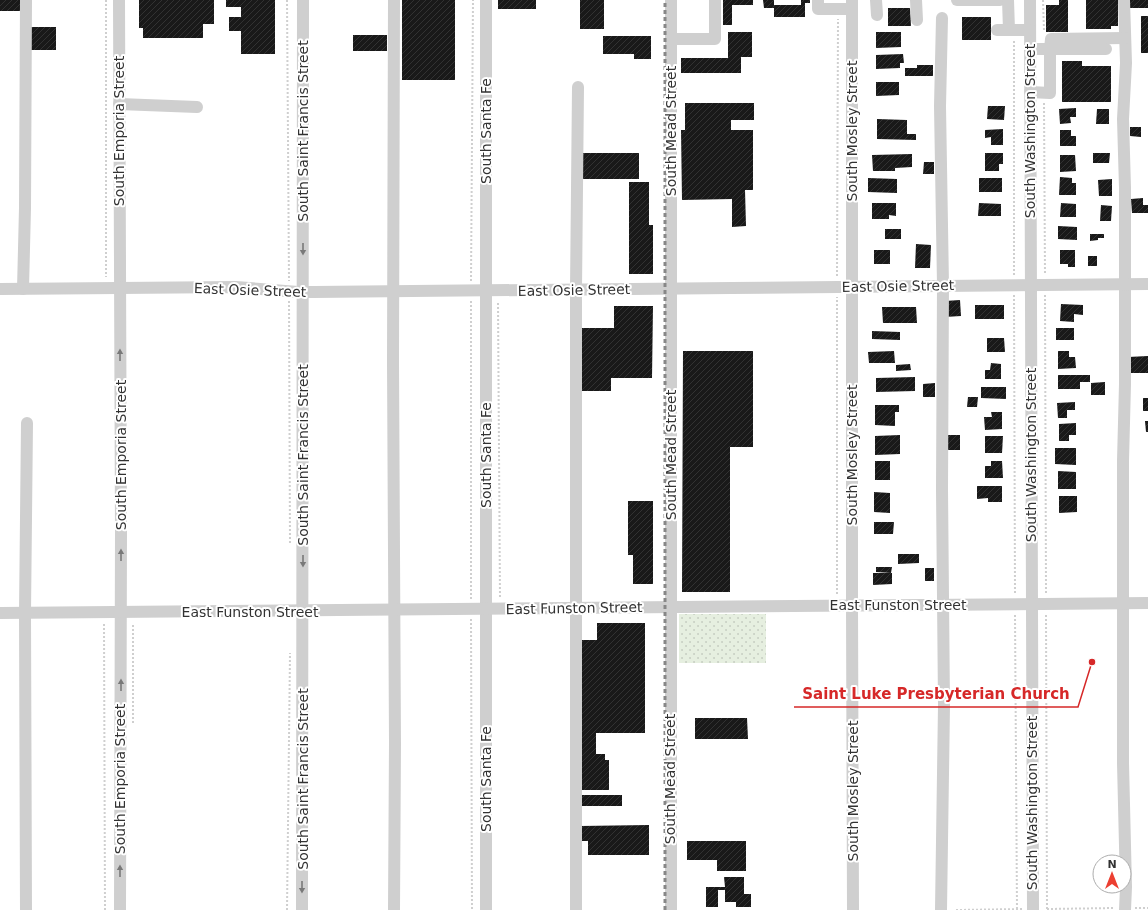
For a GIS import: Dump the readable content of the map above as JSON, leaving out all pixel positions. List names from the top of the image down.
{
  "streets": {
    "street": [
      "South Emporia Street",
      "South Saint Francis Street",
      "South Santa Fe",
      "South Mead Street",
      "South Mosley Street",
      "South Washington Street",
      "East Osie Street",
      "East Funston Street"
    ]
  },
  "crossings": [
    ["South Emporia Street", "East Osie Street"],
    ["South Emporia Street", "East Funston Street"],
    ["South Saint Francis Street", "East Osie Street"],
    ["South Saint Francis Street", "East Funston Street"],
    ["South Santa Fe", "East Osie Street"],
    ["South Santa Fe", "East Funston Street"],
    ["South Mead Street", "East Osie Street"],
    ["South Mead Street", "East Funston Street"],
    ["South Mosley Street", "East Osie Street"],
    ["South Mosley Street", "East Funston Street"],
    ["South Washington Street", "East Osie Street"],
    ["South Washington Street", "East Funston Street"]
  ],
  "places": ["Saint Luke Presbyterian Church"],
  "north": "top"
}
